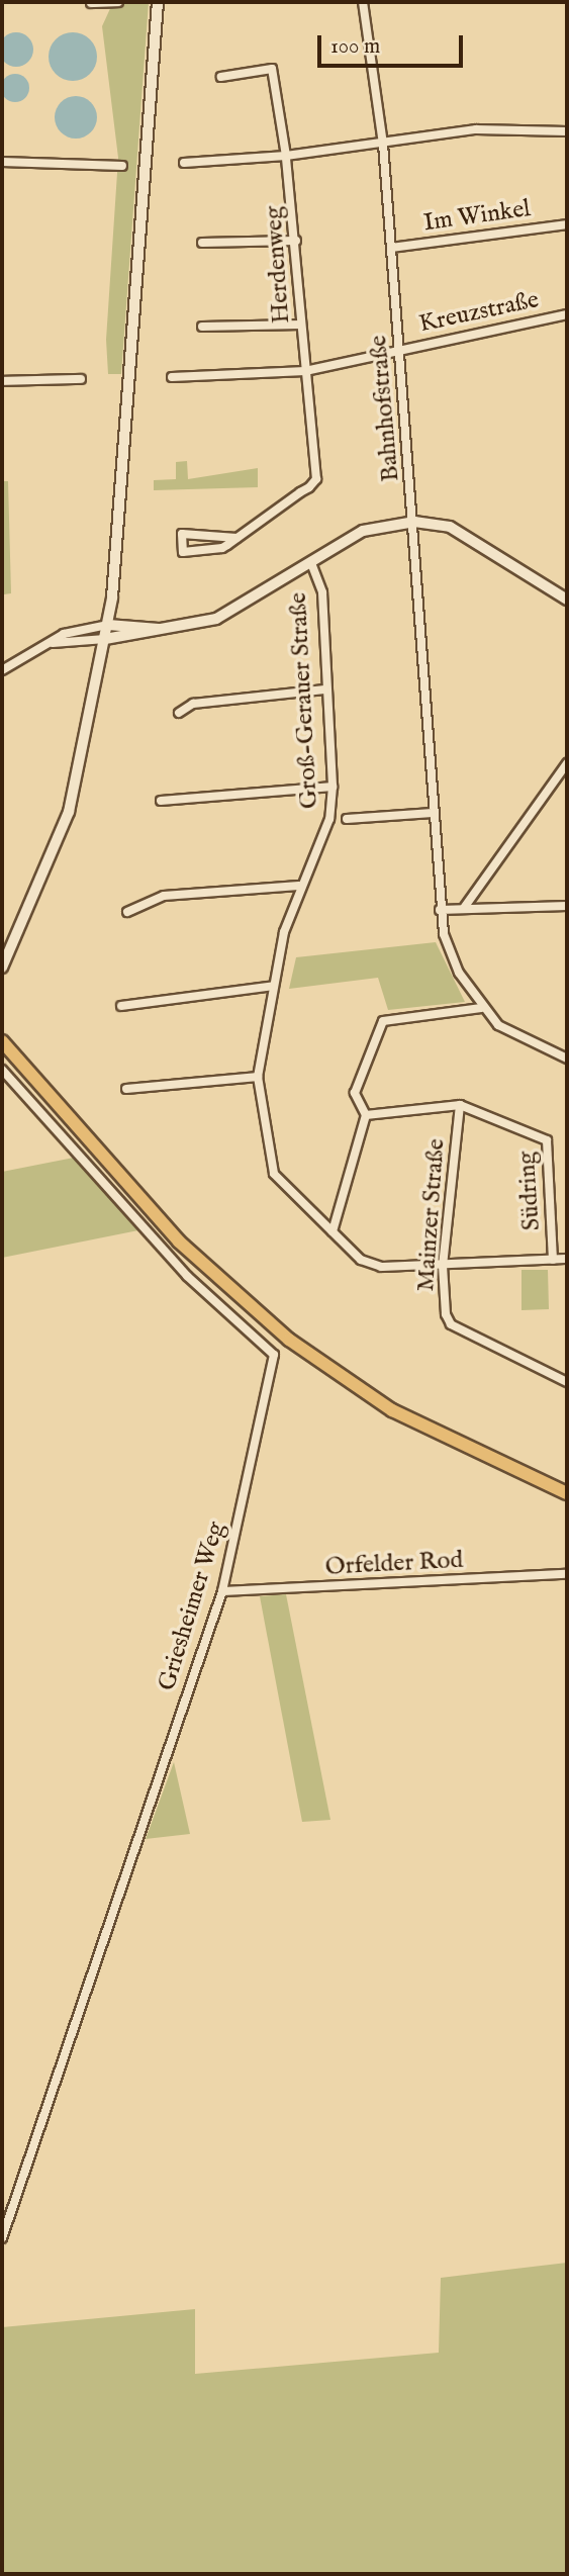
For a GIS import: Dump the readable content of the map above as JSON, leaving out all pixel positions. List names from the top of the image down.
{
  "streets": {
    "street": [
      "Im Winkel",
      "Herdenweg",
      "Kreuzstraße",
      "Bahnhofstraße",
      "Groß-Gerauer Straße",
      "Südring",
      "Mainzer Straße",
      "Orfelder Rod",
      "Griesheimer Weg"
    ]
  },
  "crossings": [
    ["Im Winkel", "Bahnhofstraße"],
    ["Herdenweg", "Kreuzstraße"],
    ["Kreuzstraße", "Bahnhofstraße"],
    ["Groß-Gerauer Straße", "Südring"],
    ["Groß-Gerauer Straße", "Mainzer Straße"],
    ["Südring", "Mainzer Straße"],
    ["Orfelder Rod", "Griesheimer Weg"]
  ],
  "scale_bar": "100 m"
}
